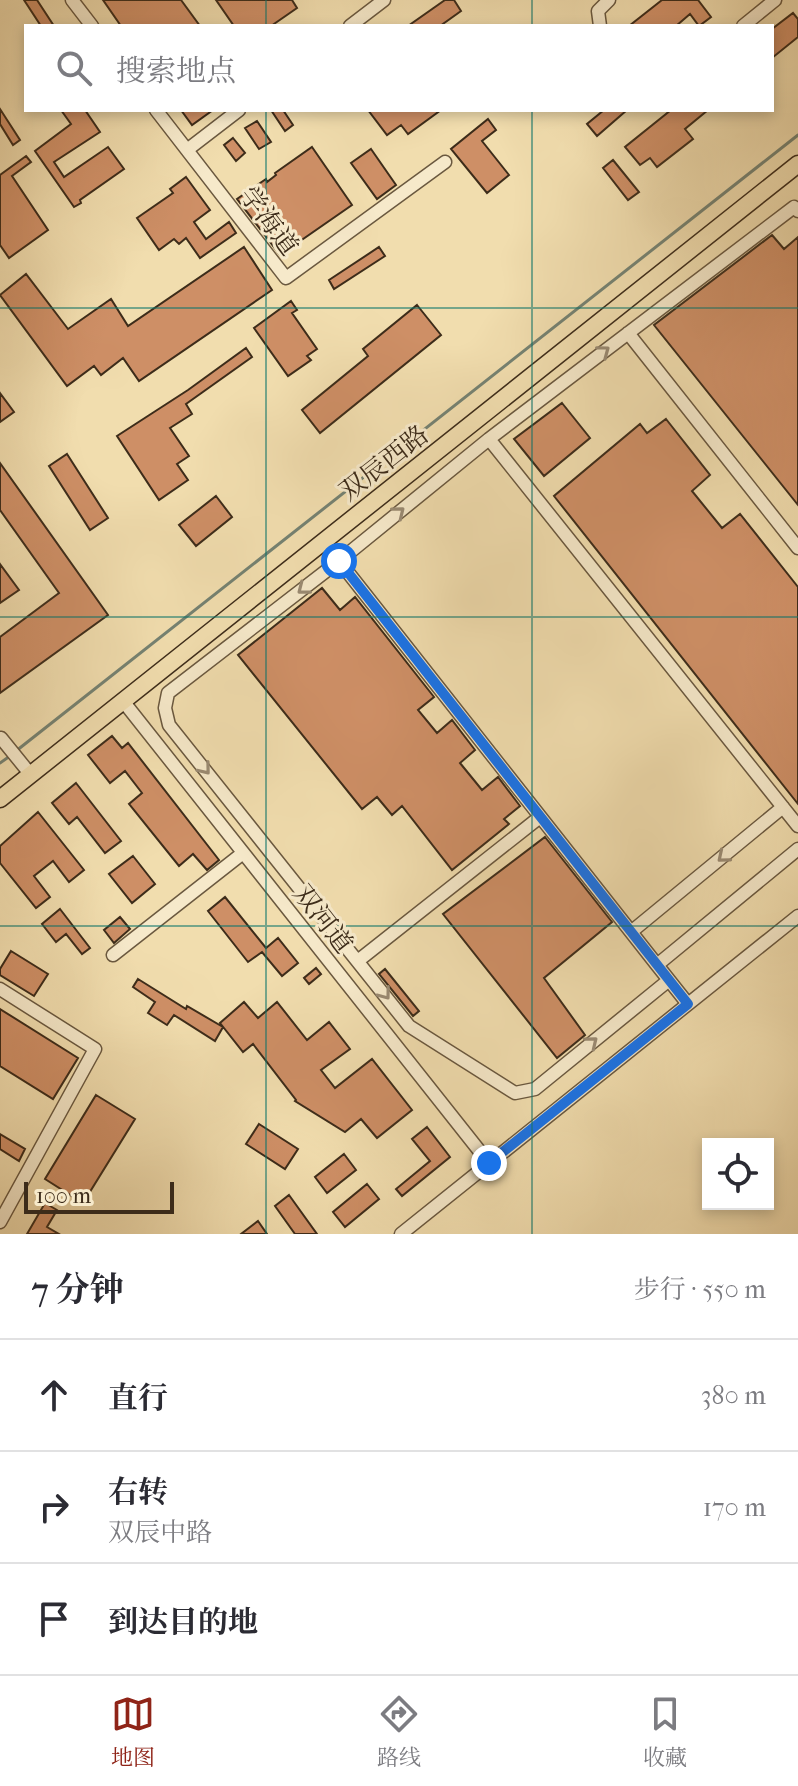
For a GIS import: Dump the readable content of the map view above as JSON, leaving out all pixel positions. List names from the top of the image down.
{
  "streets": {
    "main road": ["双辰西路"],
    "street": ["学海道", "双河道"]
  },
  "crossings": [
    ["双辰西路", "双河道"]
  ],
  "scale_bar": "100 m",
  "page": {
    "search": "搜索地点",
    "scale": "100 m",
    "heading": ["7 分钟", "步行 · 550 m"],
    "list": [
      ["直行", "380 m"],
      ["右转", "双辰中路", "170 m"],
      "到达目的地"
    ],
    "nav": ["地图", "路线", "收藏"]
  }
}
